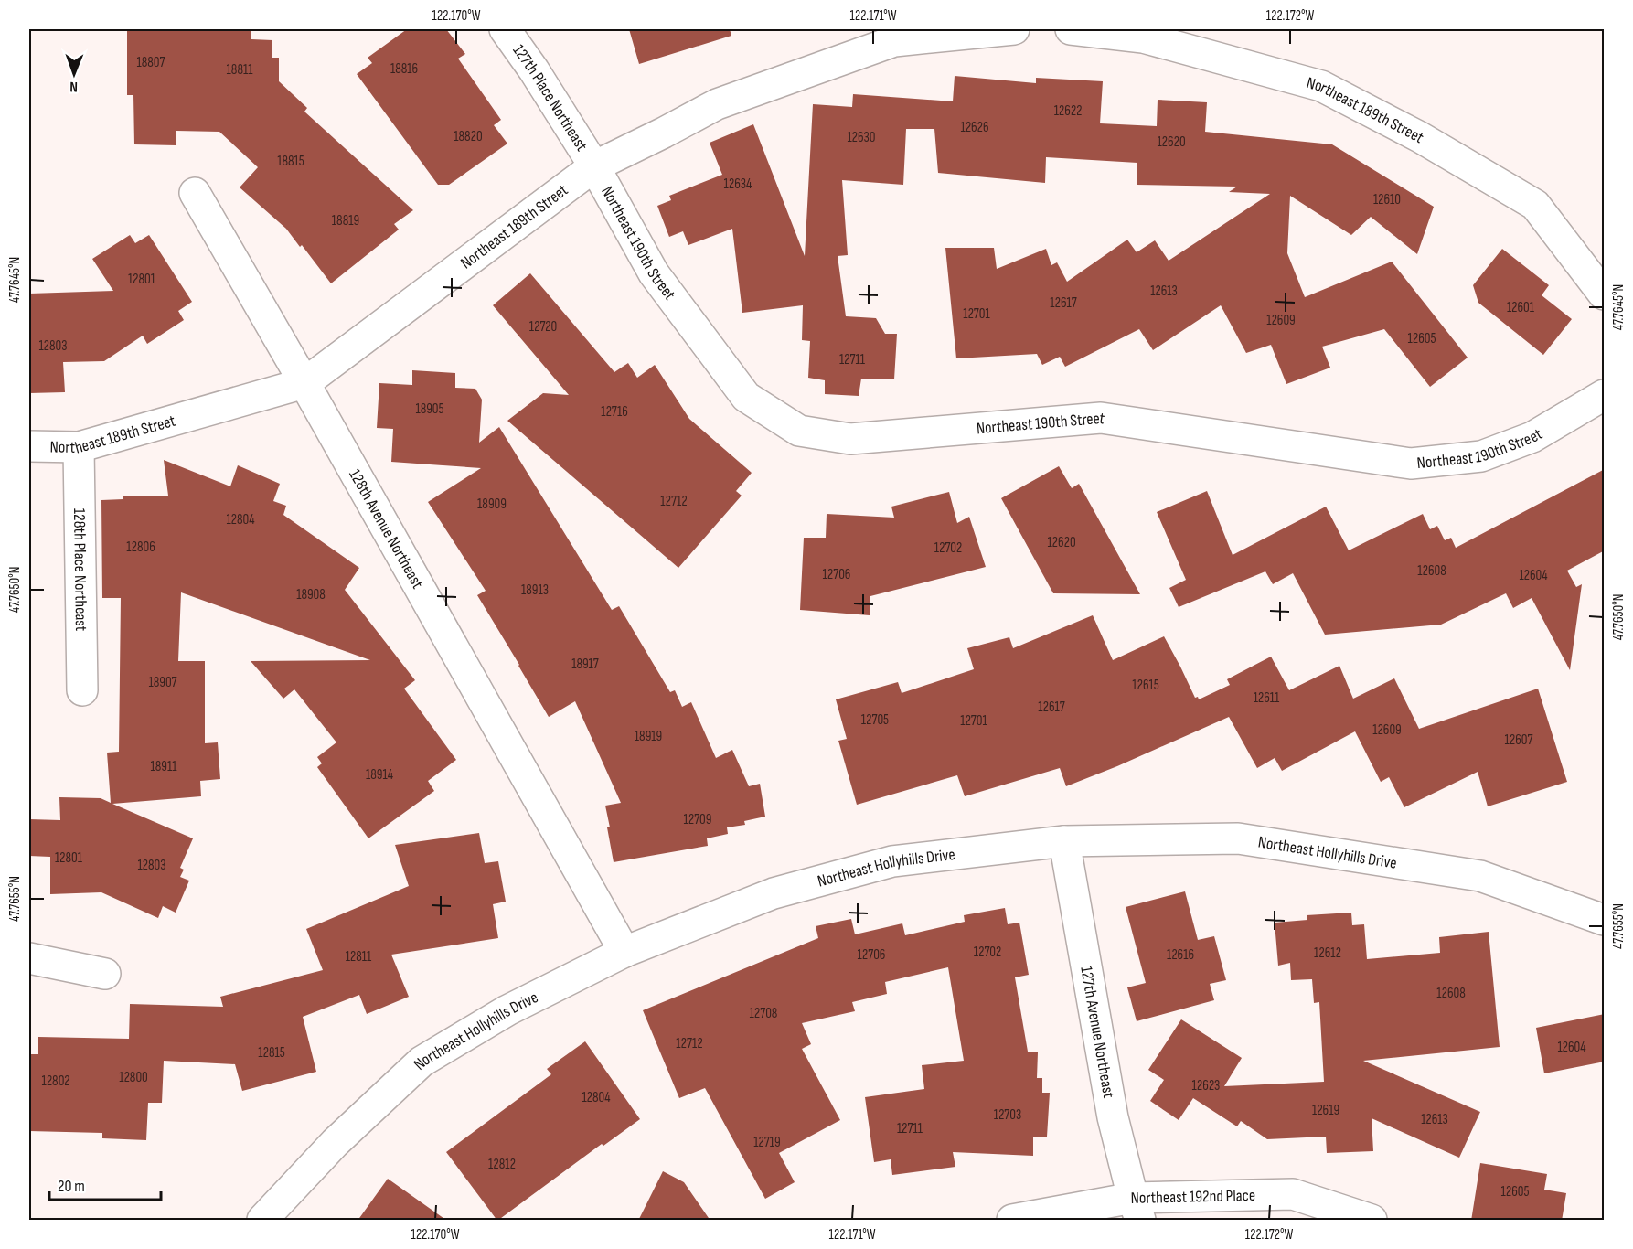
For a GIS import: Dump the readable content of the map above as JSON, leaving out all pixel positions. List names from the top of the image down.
{
  "streets": {
    "street": [
      "127th Place Northeast",
      "Northeast 189th Street",
      "Northeast 190th Street",
      "128th Avenue Northeast",
      "128th Place Northeast",
      "Northeast Hollyhills Drive",
      "127th Avenue Northeast",
      "Northeast 192nd Place"
    ]
  },
  "crossings": [
    ["127th Place Northeast", "Northeast 189th Street"],
    ["127th Place Northeast", "Northeast 190th Street"],
    ["Northeast 189th Street", "Northeast 190th Street"],
    ["Northeast 189th Street", "128th Avenue Northeast"],
    ["Northeast 189th Street", "128th Place Northeast"],
    ["128th Avenue Northeast", "Northeast Hollyhills Drive"],
    ["Northeast Hollyhills Drive", "127th Avenue Northeast"],
    ["127th Avenue Northeast", "Northeast 192nd Place"]
  ],
  "house_numbers": [
    "18807",
    "18816",
    "18811",
    "12622",
    "12626",
    "18820",
    "12630",
    "12620",
    "18815",
    "12634",
    "12610",
    "18819",
    "12801",
    "12613",
    "12617",
    "12601",
    "12701",
    "12609",
    "12720",
    "12605",
    "12803",
    "12711",
    "18905",
    "12716",
    "12712",
    "18909",
    "12804",
    "12620",
    "12806",
    "12702",
    "12608",
    "12706",
    "12604",
    "18913",
    "18908",
    "18917",
    "18907",
    "12615",
    "12611",
    "12617",
    "12705",
    "12701",
    "12609",
    "18919",
    "12607",
    "18911",
    "18914",
    "12709",
    "12801",
    "12803",
    "12702",
    "12612",
    "12706",
    "12616",
    "12811",
    "12608",
    "12708",
    "12712",
    "12604",
    "12815",
    "12800",
    "12802",
    "12623",
    "12804",
    "12619",
    "12703",
    "12613",
    "12711",
    "12719",
    "12812",
    "12605"
  ],
  "scale_bar": "20 m",
  "north": "bottom",
  "coordinates": [
    "122.170°W",
    "122.171°W",
    "122.172°W",
    "47.7645°N",
    "47.7650°N",
    "47.7655°N"
  ]
}
